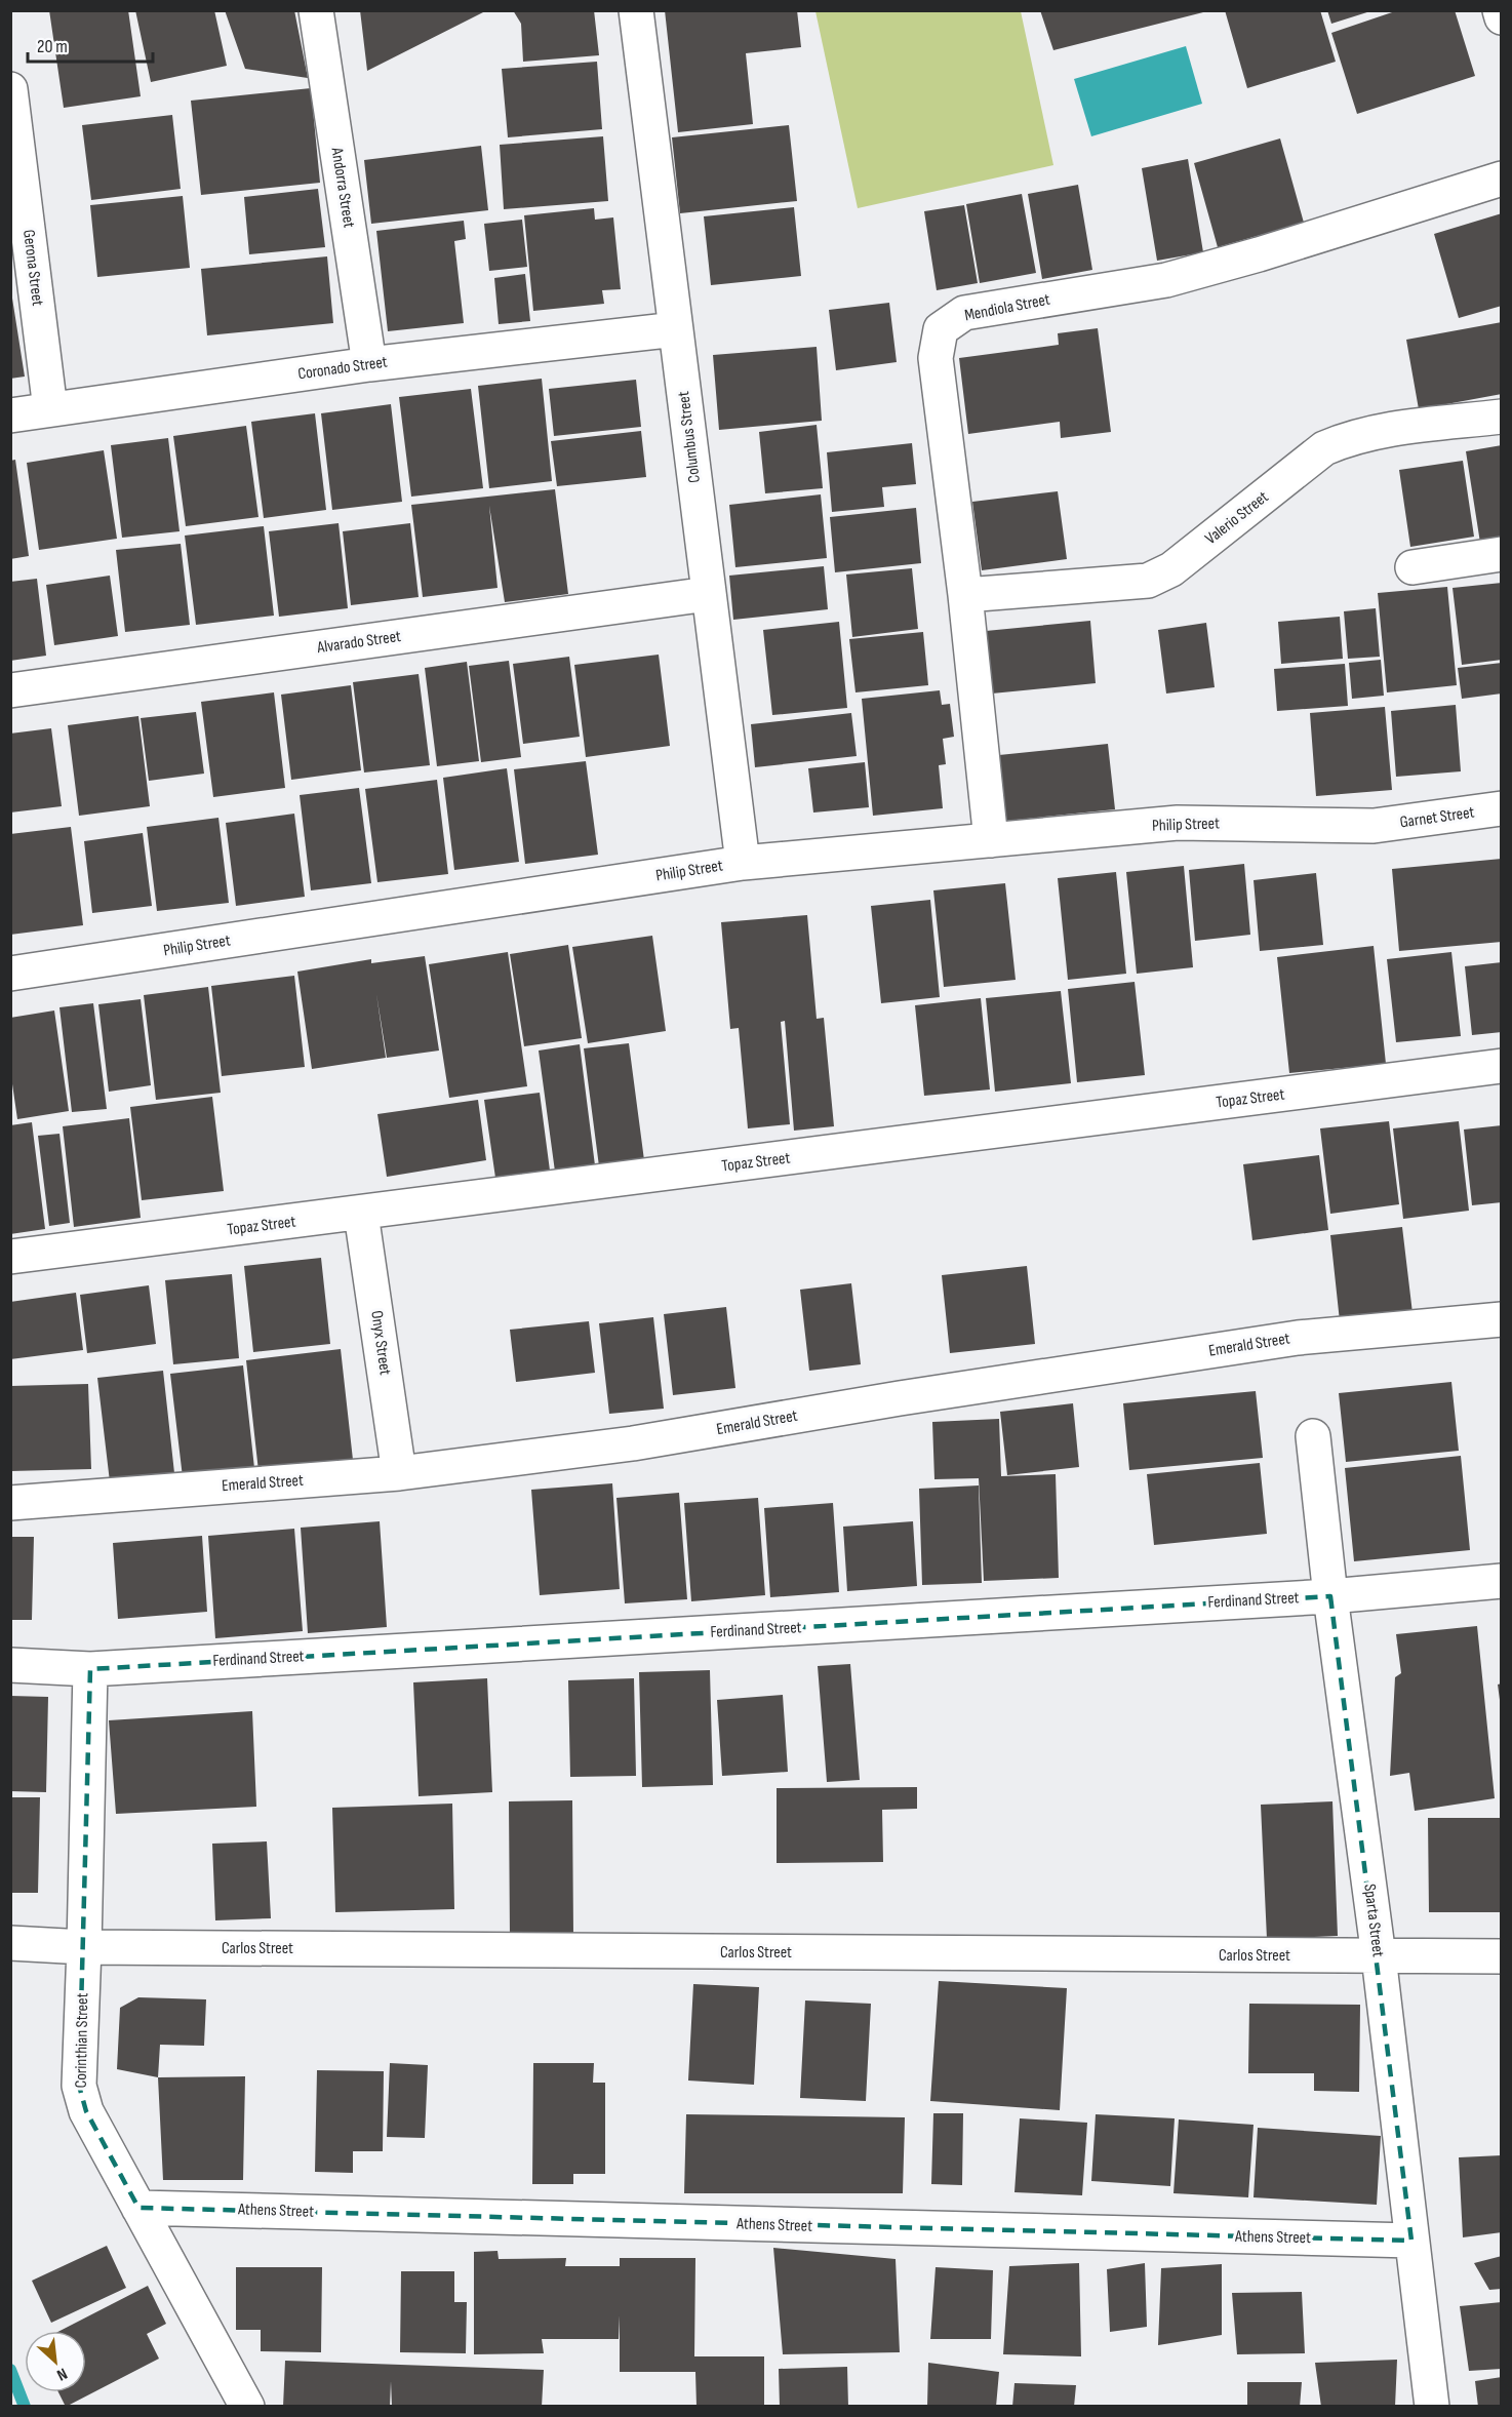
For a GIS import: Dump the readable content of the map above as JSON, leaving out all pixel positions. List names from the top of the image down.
{
  "streets": {
    "street": [
      "Andorra Street",
      "Gerona Street",
      "Mendiola Street",
      "Coronado Street",
      "Columbus Street",
      "Valerio Street",
      "Alvarado Street",
      "Garnet Street",
      "Philip Street",
      "Topaz Street",
      "Onyx Street",
      "Emerald Street",
      "Ferdinand Street",
      "Sparta Street",
      "Carlos Street",
      "Corinthian Street",
      "Athens Street"
    ]
  },
  "crossings": [
    ["Andorra Street", "Coronado Street"],
    ["Gerona Street", "Coronado Street"],
    ["Mendiola Street", "Valerio Street"],
    ["Mendiola Street", "Philip Street"],
    ["Coronado Street", "Columbus Street"],
    ["Columbus Street", "Alvarado Street"],
    ["Columbus Street", "Philip Street"],
    ["Garnet Street", "Philip Street"],
    ["Topaz Street", "Onyx Street"],
    ["Onyx Street", "Emerald Street"],
    ["Ferdinand Street", "Sparta Street"],
    ["Ferdinand Street", "Corinthian Street"],
    ["Sparta Street", "Carlos Street"],
    ["Sparta Street", "Athens Street"],
    ["Carlos Street", "Corinthian Street"],
    ["Corinthian Street", "Athens Street"]
  ],
  "scale_bar": "20 m",
  "north": "bottom right"
}
